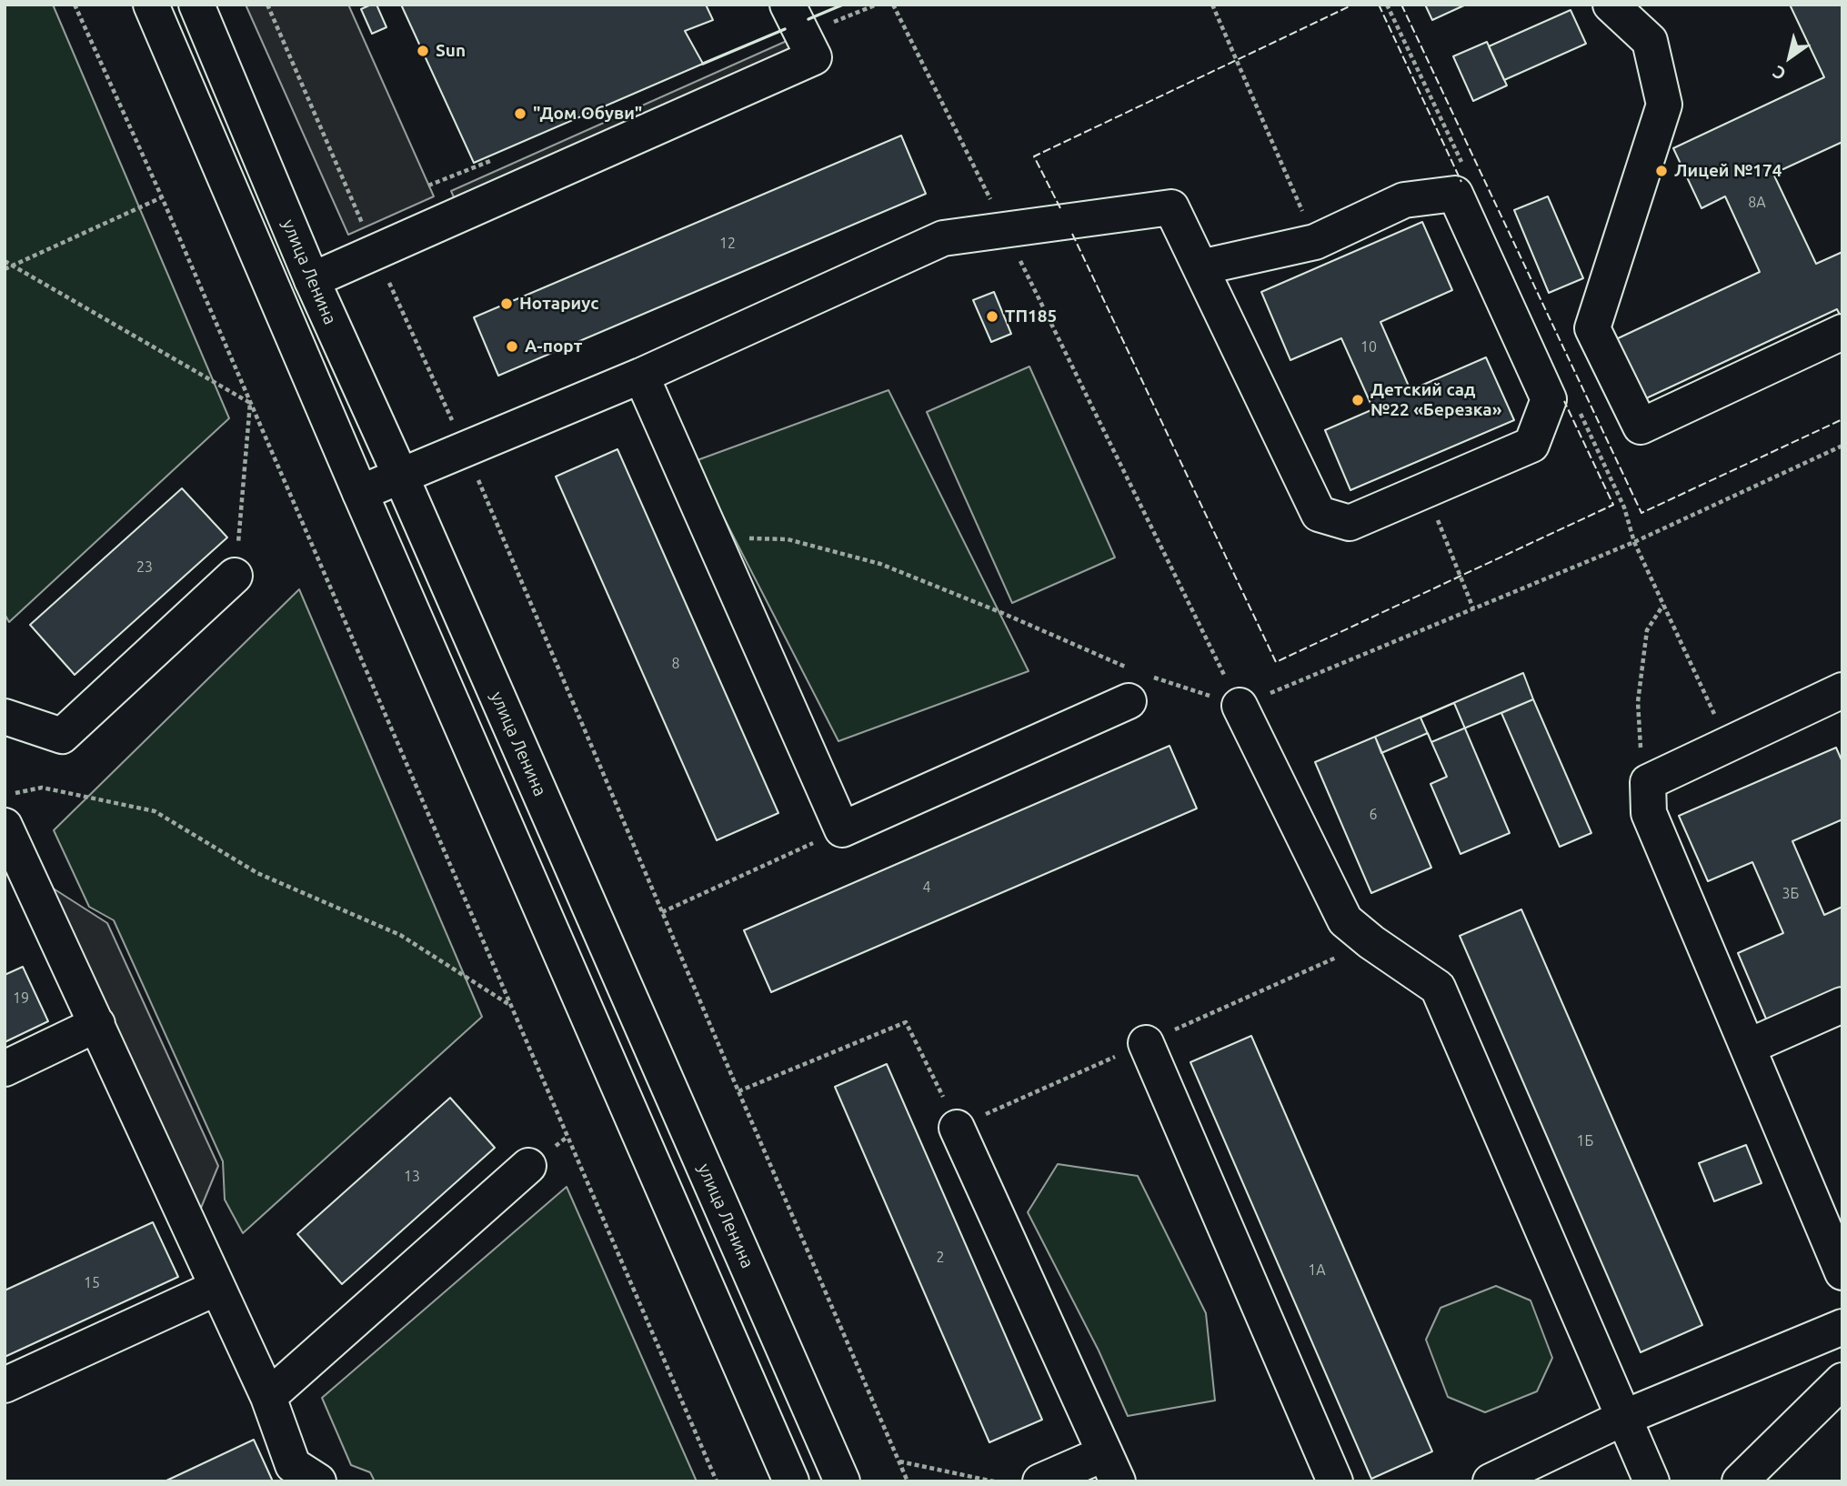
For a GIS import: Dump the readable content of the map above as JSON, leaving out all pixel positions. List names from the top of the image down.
{
  "streets": {
    "main road": ["улица Ленина"]
  },
  "places": [
    "Sun",
    "\"Дом Обуви\"",
    "Лицей №174",
    "Нотариус",
    "ТП185",
    "А-порт",
    "Детский сад №22 «Березка»"
  ],
  "house_numbers": [
    "8А",
    "12",
    "10",
    "23",
    "8",
    "6",
    "4",
    "3Б",
    "19",
    "1Б",
    "13",
    "2",
    "1А",
    "15"
  ],
  "north": "bottom left"
}
